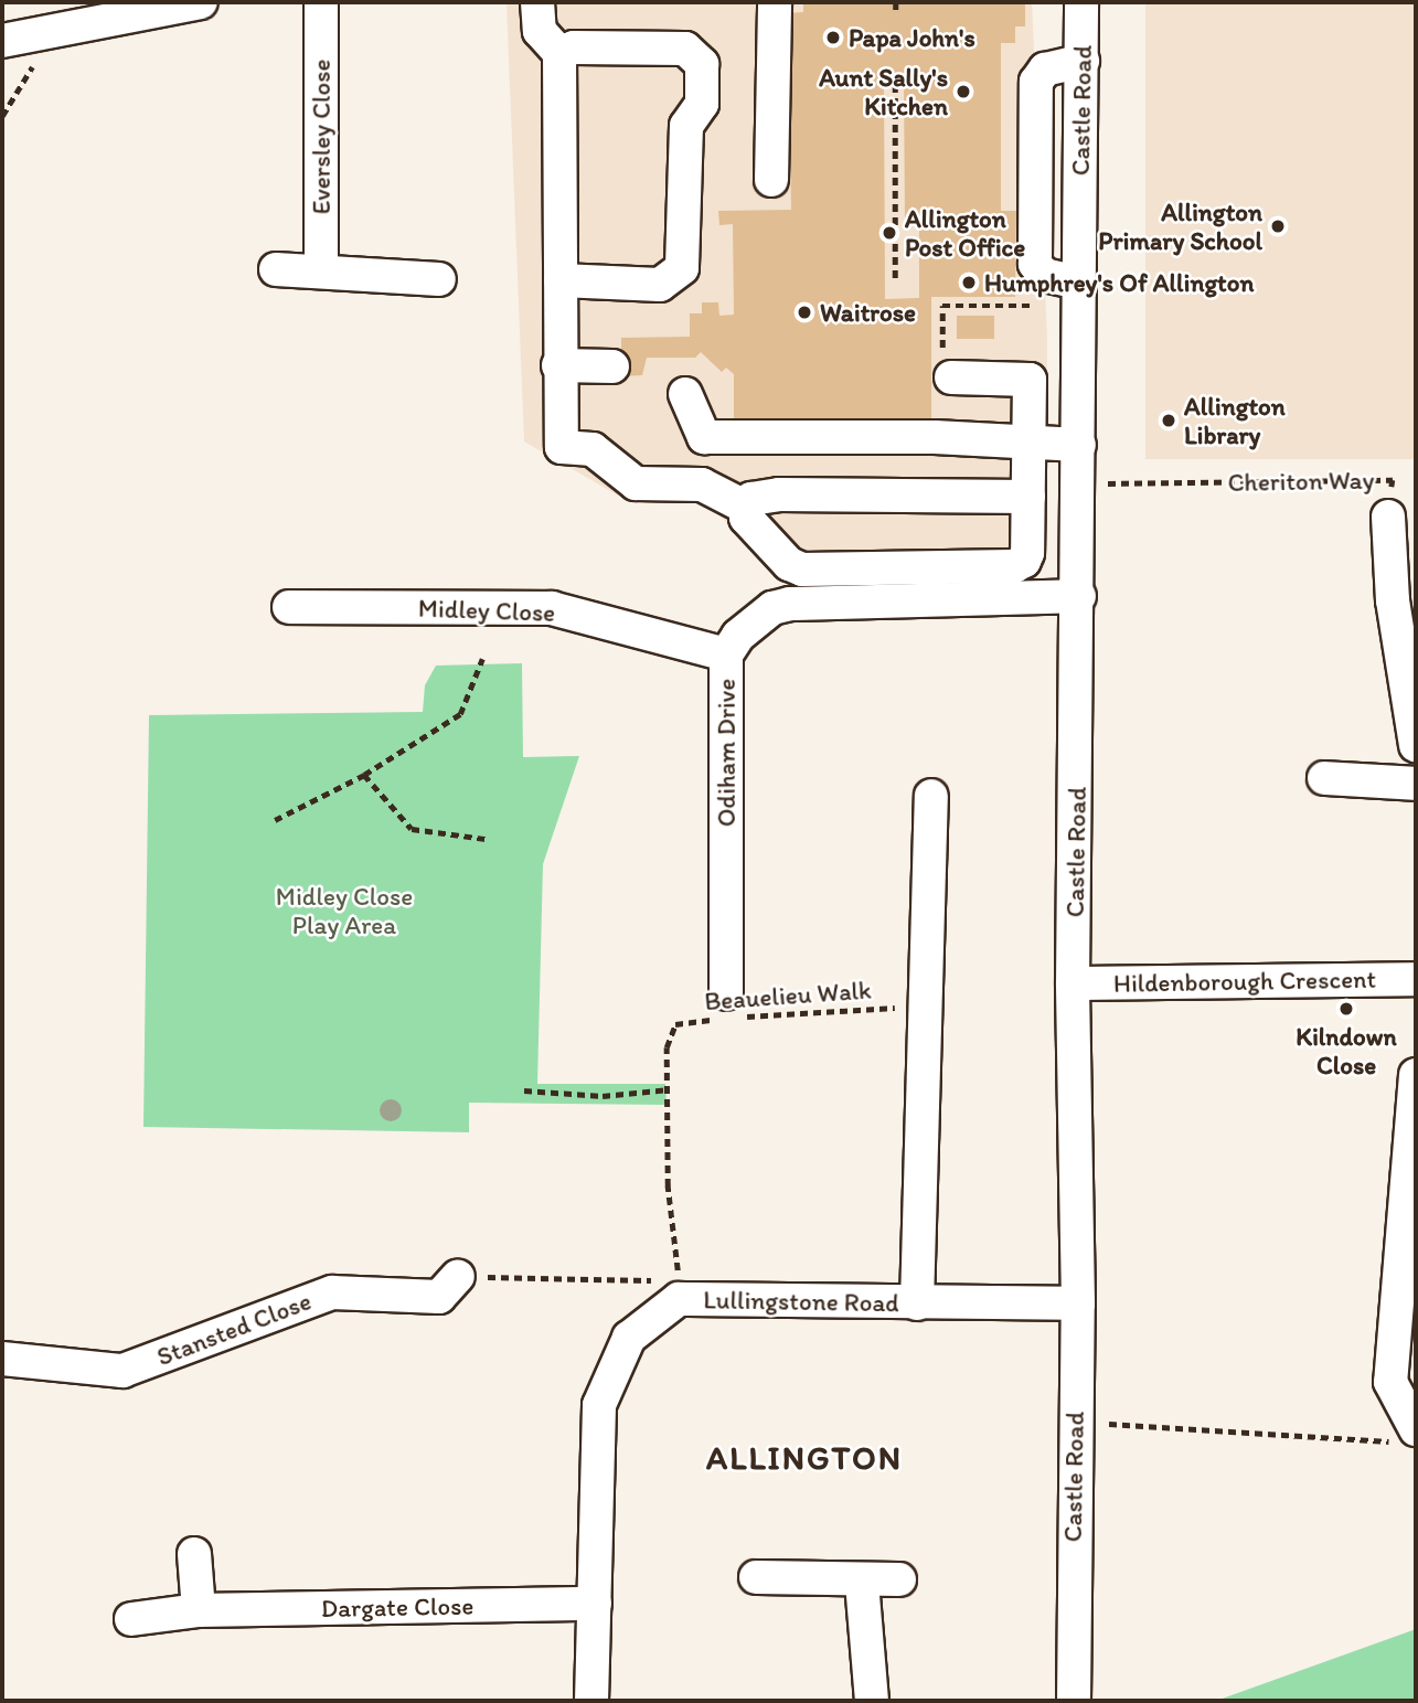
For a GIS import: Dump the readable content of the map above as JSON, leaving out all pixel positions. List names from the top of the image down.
{
  "streets": {
    "street": [
      "Castle Road",
      "Eversley Close",
      "Cheriton Way",
      "Midley Close",
      "Odiham Drive",
      "Hildenborough Crescent",
      "Lullingstone Road",
      "Stansted Close",
      "Dargate Close"
    ],
    "path": ["Beauelieu Walk"]
  },
  "crossings": [
    ["Castle Road", "Cheriton Way"],
    ["Castle Road", "Odiham Drive"],
    ["Castle Road", "Hildenborough Crescent"],
    ["Castle Road", "Lullingstone Road"],
    ["Midley Close", "Odiham Drive"],
    ["Odiham Drive", "Beauelieu Walk"],
    ["Lullingstone Road", "Dargate Close"]
  ],
  "districts": ["ALLINGTON"],
  "parks": ["Midley Close Play Area"],
  "places": [
    "Papa John's",
    "Aunt Sally's Kitchen",
    "Allington Primary School",
    "Allington Post Office",
    "Humphrey's Of Allington",
    "Waitrose",
    "Allington Library",
    "Kilndown Close"
  ]
}
